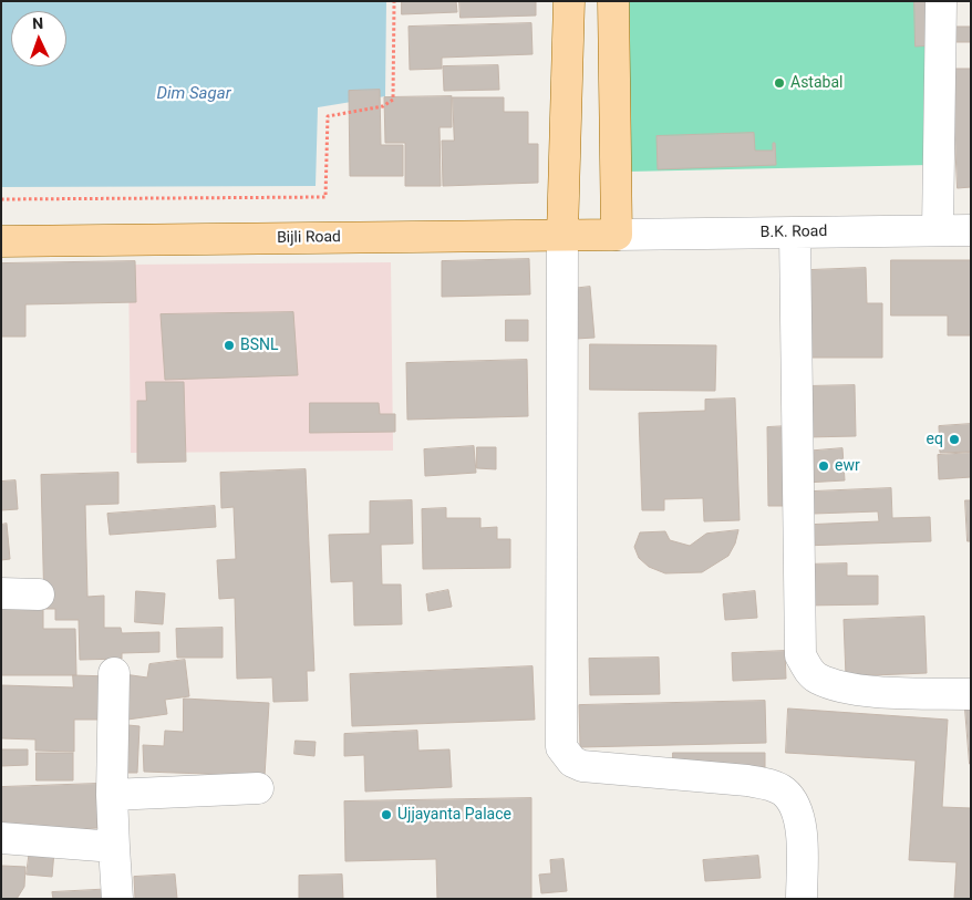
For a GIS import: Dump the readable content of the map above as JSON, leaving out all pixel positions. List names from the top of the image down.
{
  "streets": {
    "main road": ["Bijli Road"],
    "street": ["B.K. Road"]
  },
  "crossings": [
    ["B.K. Road", "Bijli Road"]
  ],
  "water": ["Dim Sagar"],
  "places": [
    "Astabal",
    "BSNL",
    "eq",
    "ewr",
    "Ujjayanta Palace"
  ],
  "north": "top"
}
